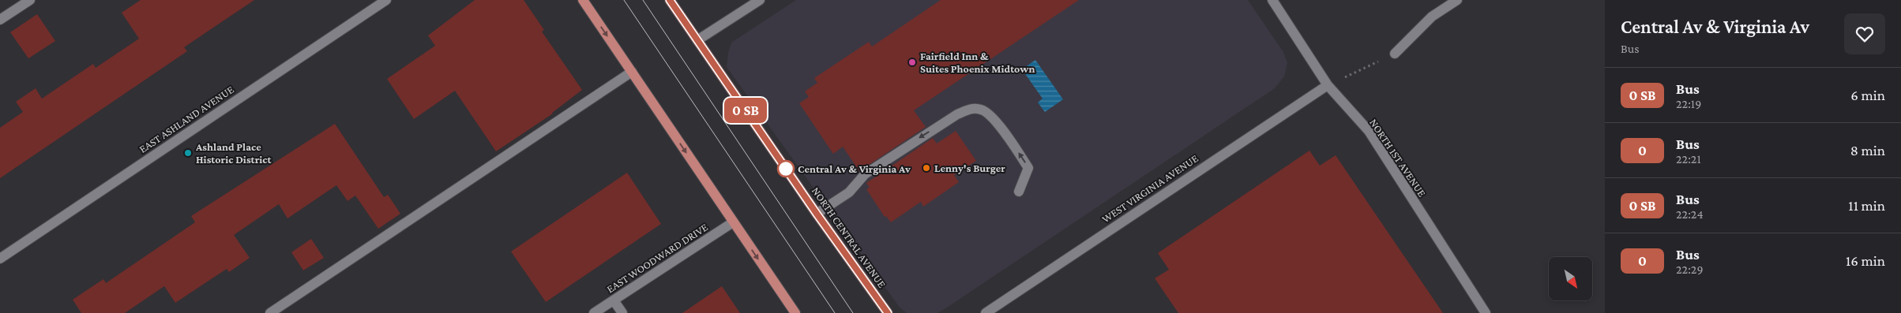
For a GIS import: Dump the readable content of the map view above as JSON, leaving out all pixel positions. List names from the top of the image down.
{
  "streets": {
    "main road": ["NORTH CENTRAL AVENUE"],
    "street": [
      "EAST ASHLAND AVENUE",
      "NORTH 1ST AVENUE",
      "WEST VIRGINIA AVENUE",
      "EAST WOODWARD DRIVE"
    ]
  },
  "crossings": [
    ["NORTH 1ST AVENUE", "WEST VIRGINIA AVENUE"]
  ],
  "places": [
    "Fairfield Inn & Suites Phoenix Midtown",
    "Ashland Place Historic District",
    "Lenny's Burger",
    "Central Av & Virginia Av"
  ],
  "north": "bottom right",
  "page": {
    "on_map": "0 SB",
    "heading": ["Central Av & Virginia Av", "Bus"],
    "list": [
      {
        "mark": "0 SB",
        "name": "Bus",
        "note": "22:19",
        "value": "6 min"
      },
      {
        "mark": "0",
        "name": "Bus",
        "note": "22:21",
        "value": "8 min"
      },
      {
        "mark": "0 SB",
        "name": "Bus",
        "note": "22:24",
        "value": "11 min"
      },
      {
        "mark": "0",
        "name": "Bus",
        "note": "22:29",
        "value": "16 min"
      }
    ]
  }
}
